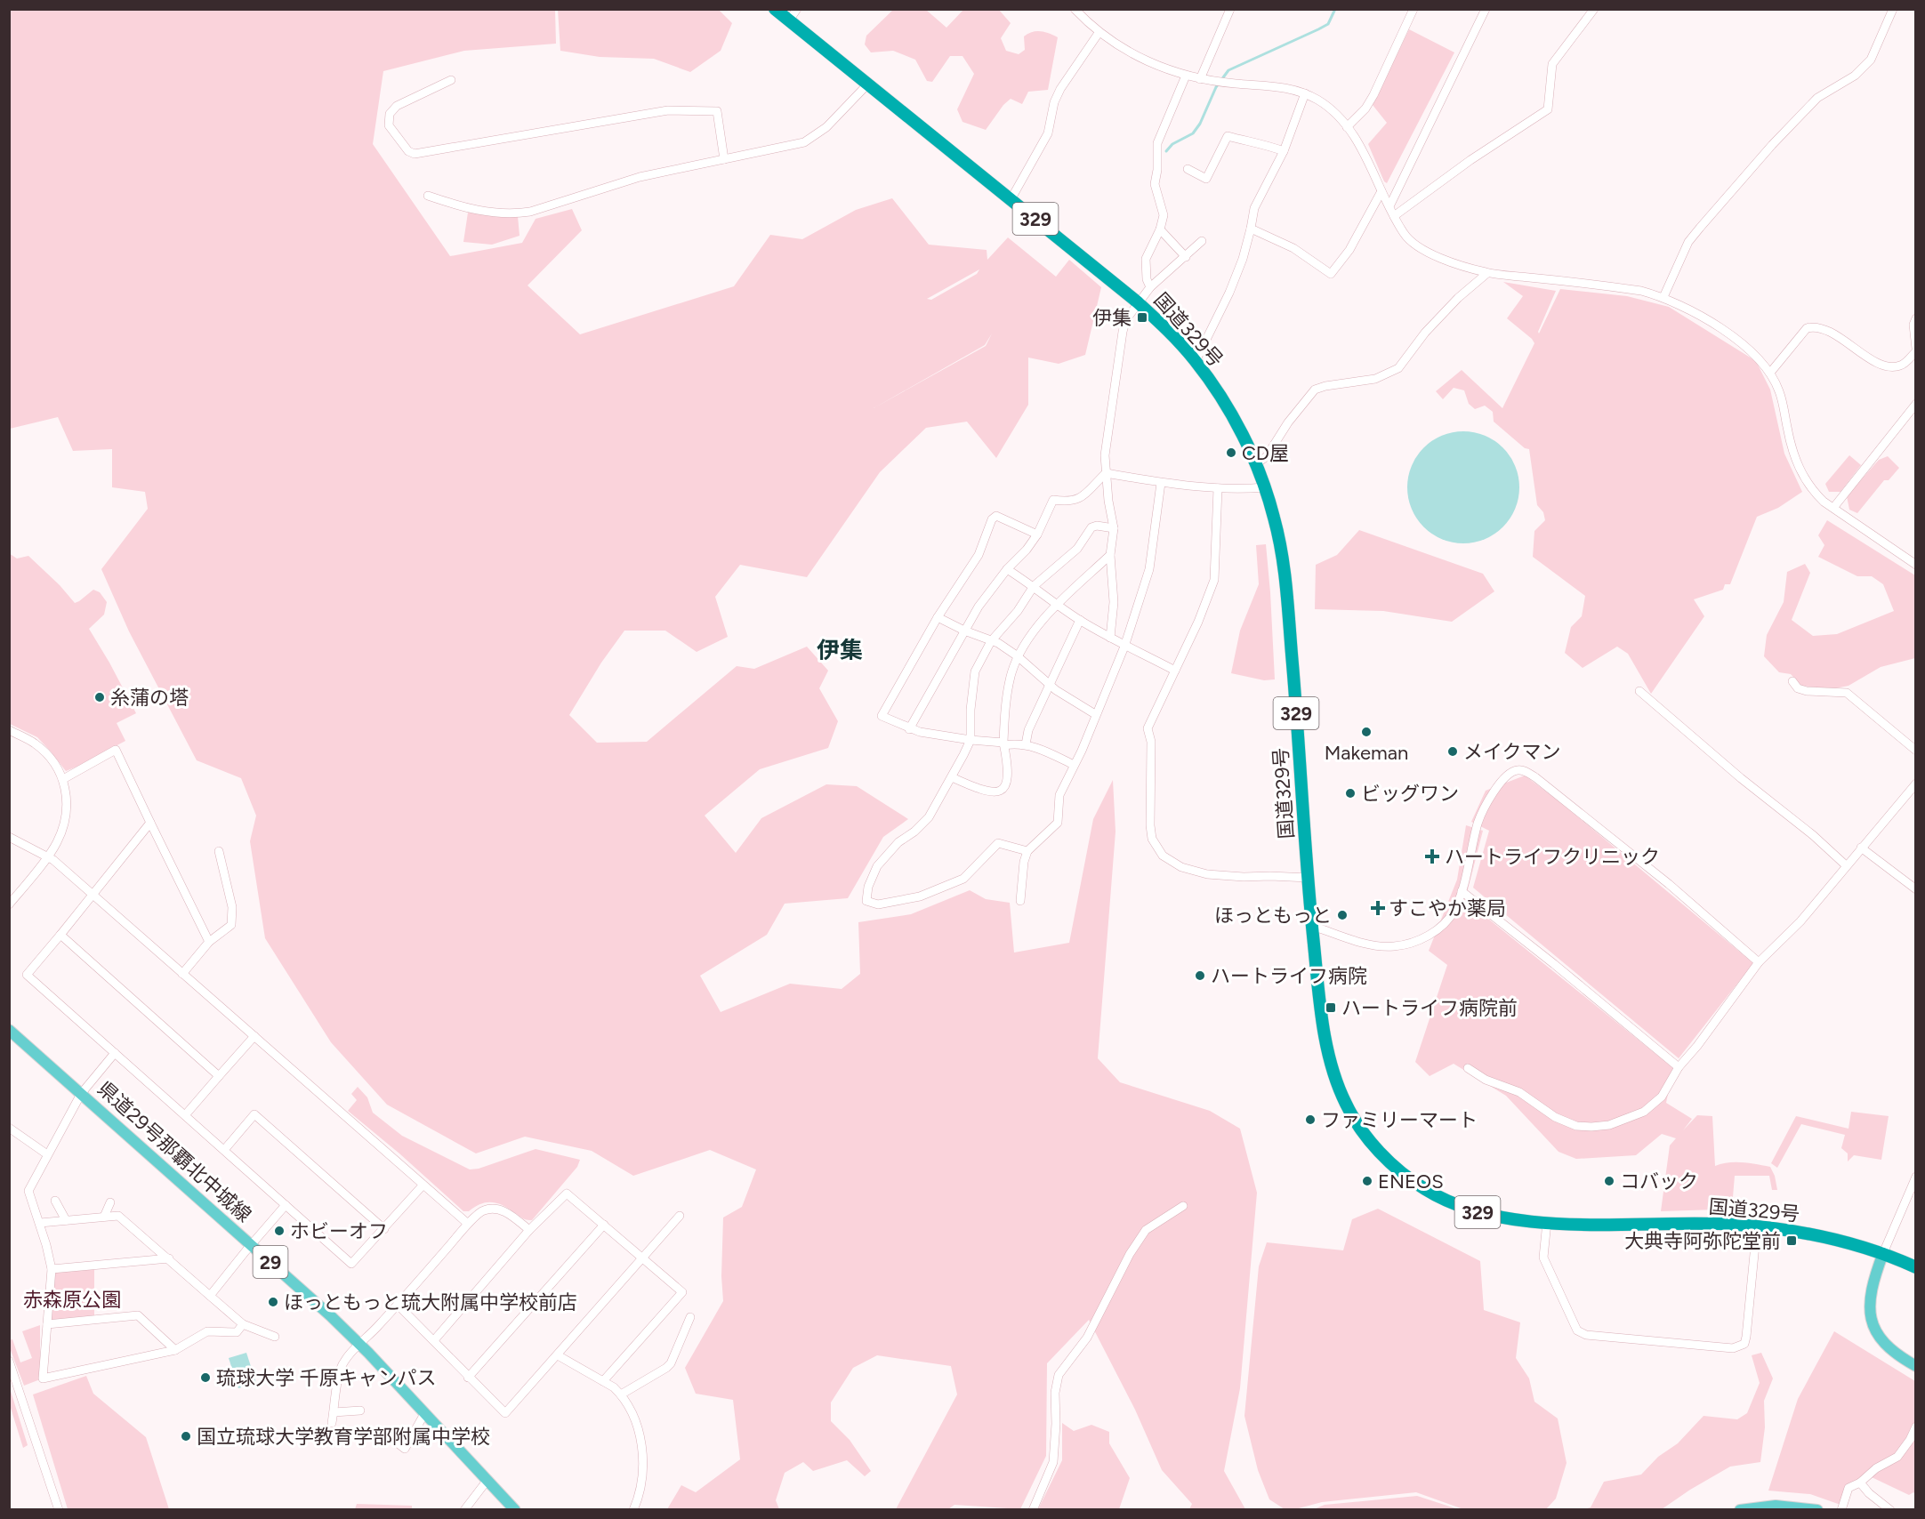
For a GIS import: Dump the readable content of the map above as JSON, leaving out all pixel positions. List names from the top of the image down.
{
  "streets": {
    "highway": ["329", "国道329号"],
    "main road": ["県道29号那覇北中城線", "29"]
  },
  "districts": ["伊集"],
  "parks": ["赤森原公園"],
  "places": {
    "transit": ["伊集", "ハートライフ病院前", "大典寺阿弥陀堂前"],
    "other": [
      "CD屋",
      "糸蒲の塔",
      "Makeman",
      "メイクマン",
      "ビッグワン",
      "ほっともっと",
      "ハートライフ病院",
      "ファミリーマート",
      "ENEOS",
      "コバック",
      "ホビーオフ",
      "ほっともっと琉大附属中学校前店",
      "琉球大学 千原キャンパス",
      "国立琉球大学教育学部附属中学校"
    ],
    "health": ["ハートライフクリニック", "すこやか薬局"]
  }
}
